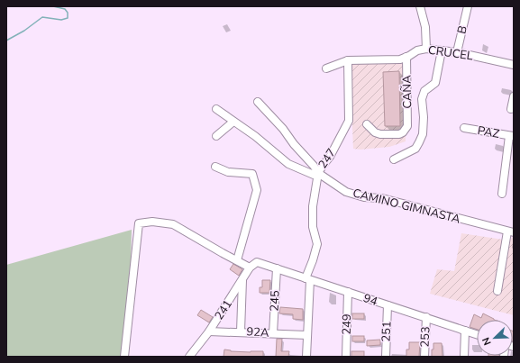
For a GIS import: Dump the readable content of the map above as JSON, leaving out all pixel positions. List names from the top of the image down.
{
  "streets": {
    "street": [
      "B",
      "CRUCEL",
      "CAÑA",
      "PAZ",
      "247",
      "CAMINO GIMNASTA",
      "94",
      "245",
      "241",
      "249",
      "251",
      "92A",
      "253"
    ]
  },
  "crossings": [
    ["B", "CRUCEL"],
    ["CRUCEL", "CAÑA"],
    ["CRUCEL", "247"],
    ["247", "CAMINO GIMNASTA"],
    ["247", "94"],
    ["247", "92A"],
    ["94", "245"],
    ["94", "241"],
    ["94", "249"],
    ["94", "251"],
    ["94", "253"],
    ["245", "92A"],
    ["241", "92A"]
  ],
  "north": "bottom left"
}
